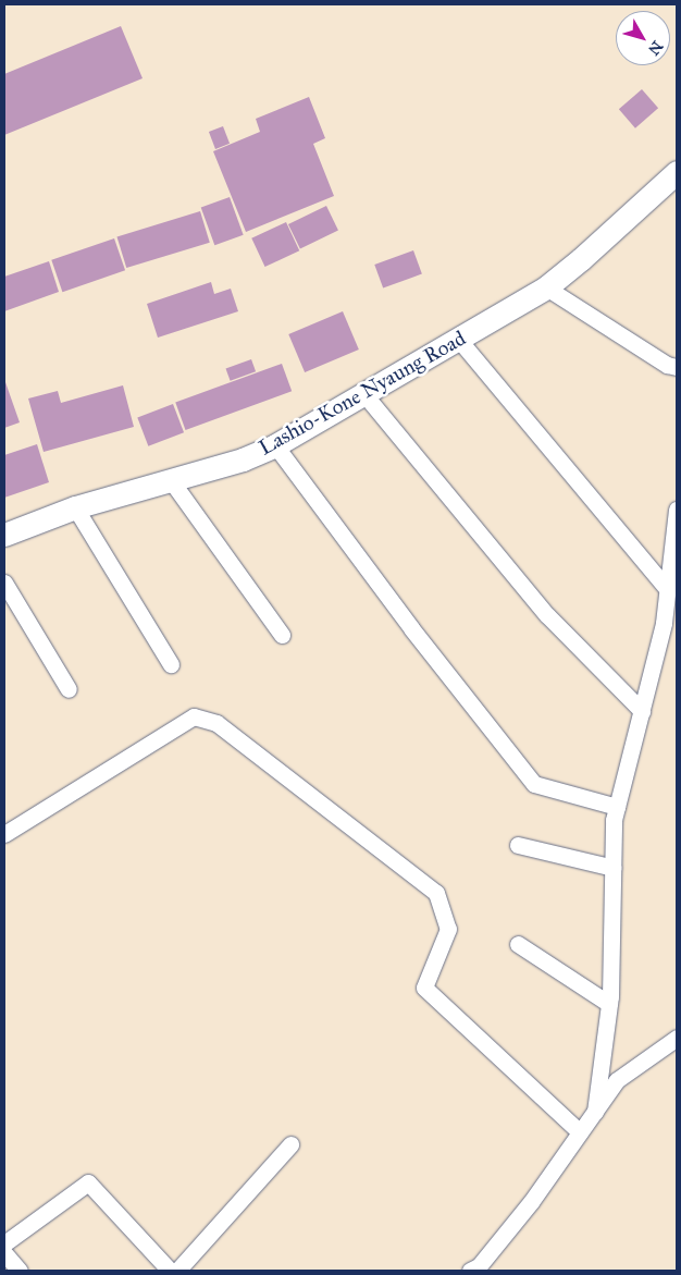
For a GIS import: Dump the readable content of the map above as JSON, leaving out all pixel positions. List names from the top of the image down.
{
  "streets": {
    "main road": ["Lashio-Kone Nyaung Road"]
  },
  "north": "bottom right"
}
